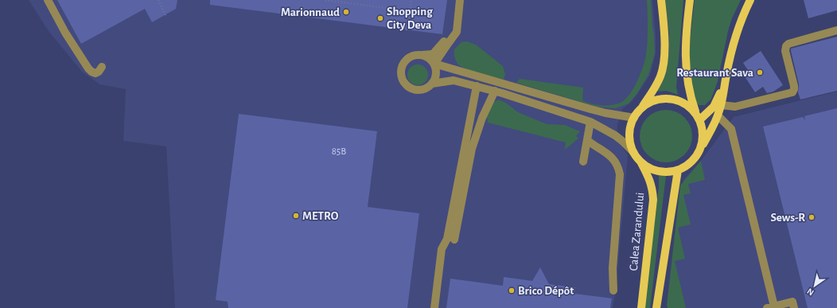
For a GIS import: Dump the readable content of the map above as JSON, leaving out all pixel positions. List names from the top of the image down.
{
  "streets": {
    "main road": ["Calea Zarandului"]
  },
  "places": [
    "Marionnaud",
    "Shopping City Deva",
    "Restaurant Sava",
    "METRO",
    "Sews-R",
    "Brico Dépôt"
  ],
  "house_numbers": ["85B"],
  "north": "bottom left"
}
